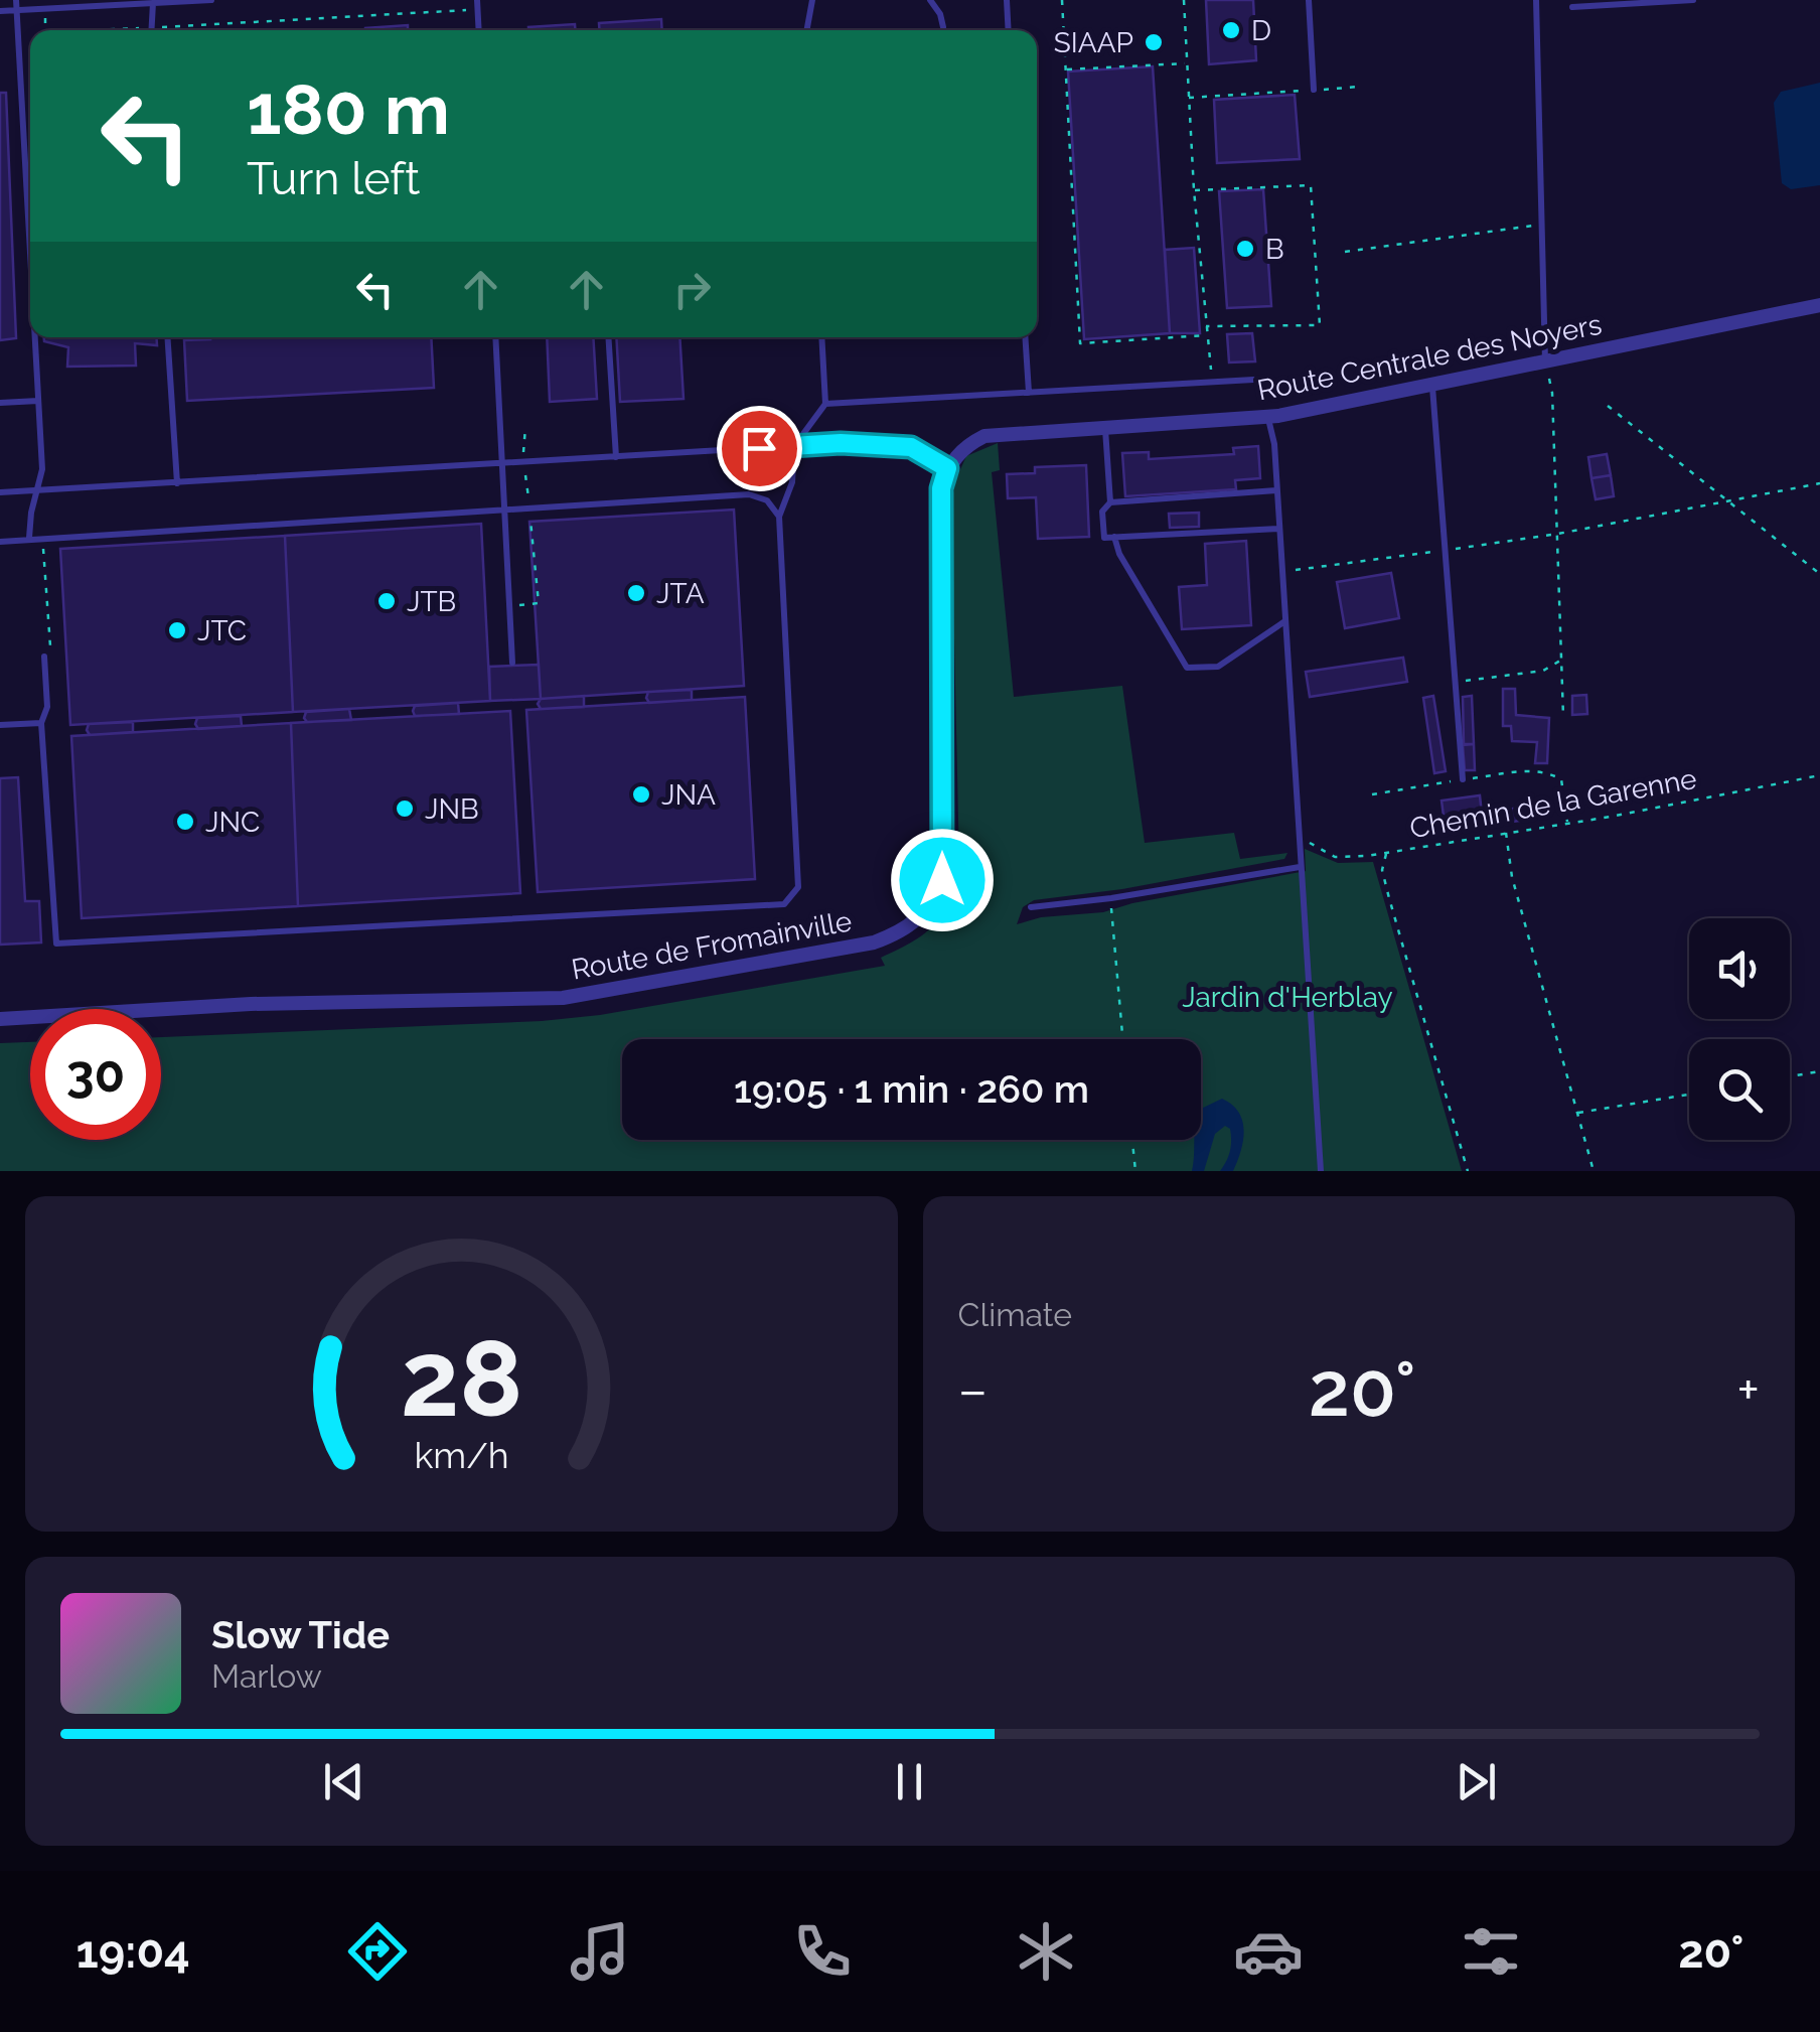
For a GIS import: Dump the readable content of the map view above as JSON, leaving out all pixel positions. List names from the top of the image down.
{
  "streets": {
    "street": ["Route Centrale des Noyers", "Route de Fromainville"],
    "path": ["Chemin de la Garenne"]
  },
  "crossings": [
    ["Route Centrale des Noyers", "Route de Fromainville"]
  ],
  "parks": ["Jardin d'Herblay"],
  "places": [
    "D",
    "SIAAP",
    "B",
    "JTA",
    "JTB",
    "JTC",
    "JNA",
    "JNB",
    "JNC"
  ],
  "page": {
    "turn": ["180 m", "Turn left"],
    "limit": "30",
    "trip": "19:05 · 1 min · 260 m",
    "tile": "Climate",
    "heat": ["−", "20°", "+"],
    "song": ["Slow Tide", "Marlow"],
    "tabs": ["19:04", "20°"],
    "gauge": ["28", "km/h"]
  }
}
